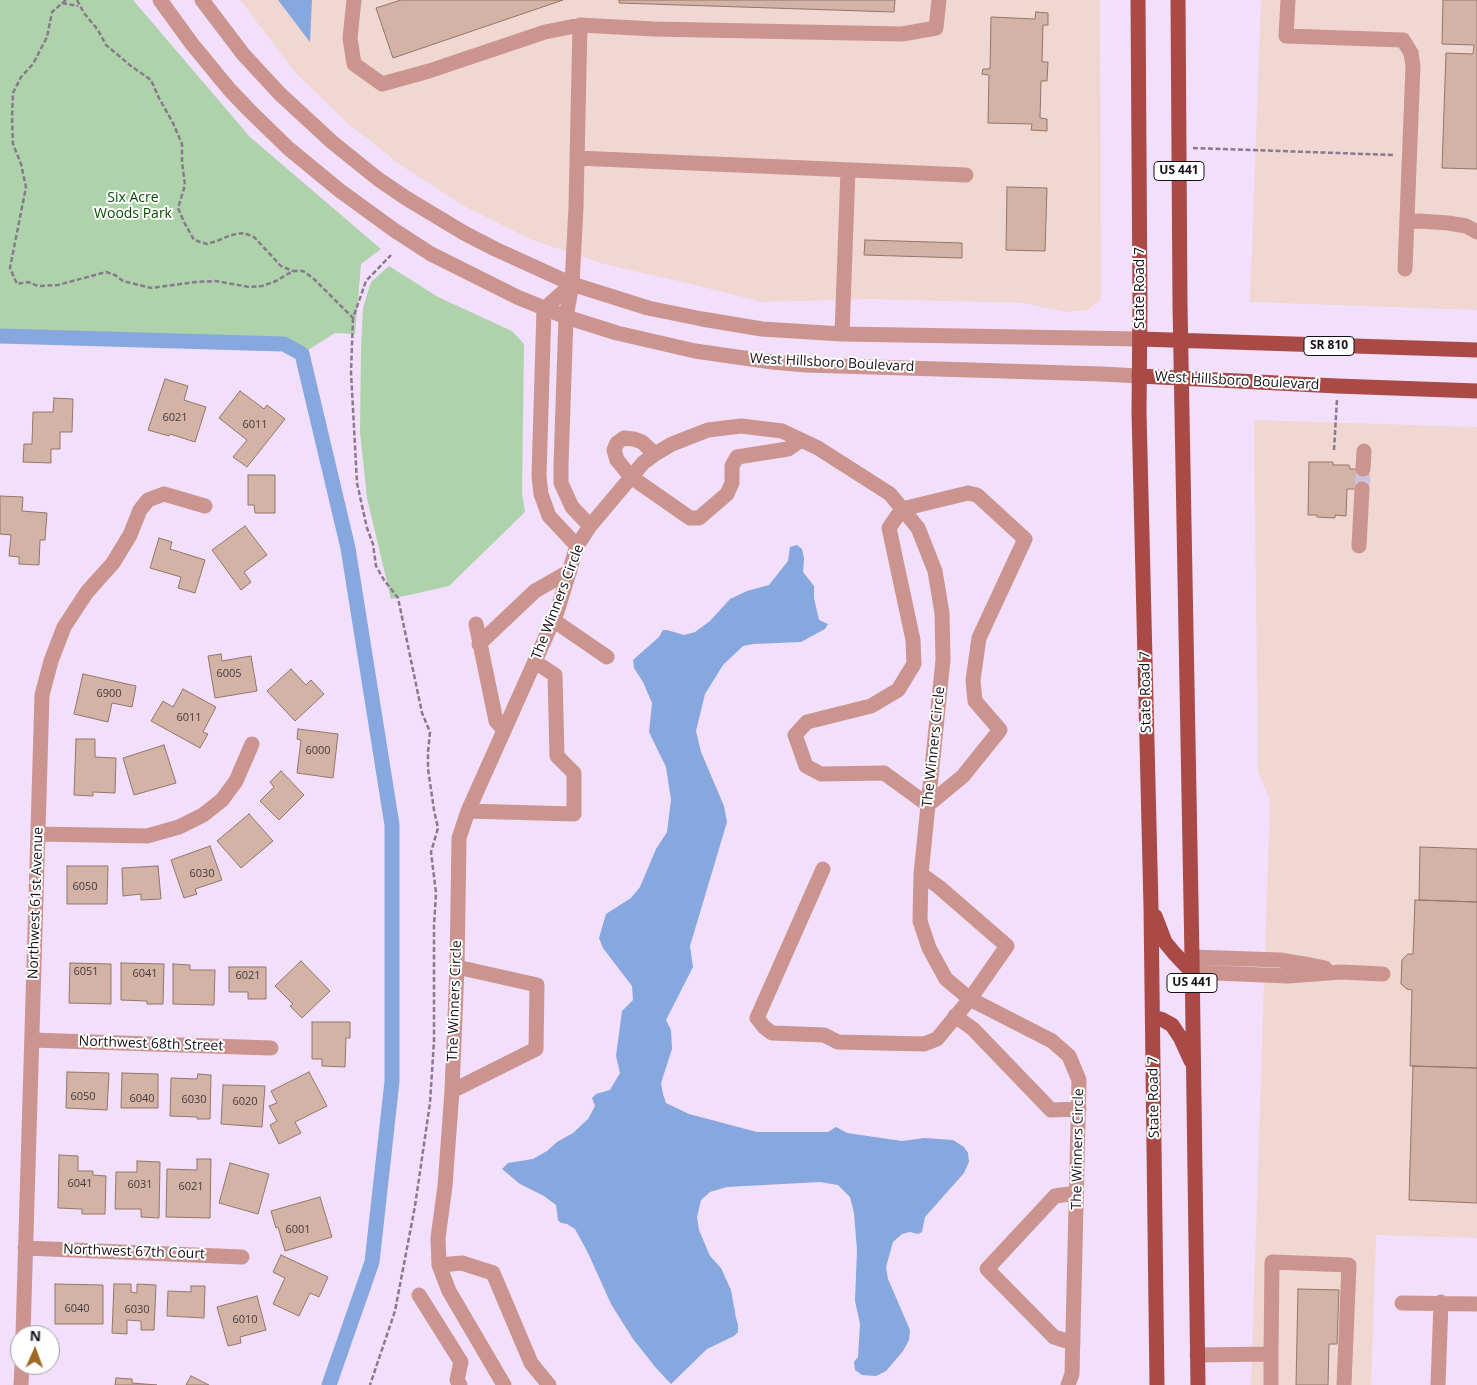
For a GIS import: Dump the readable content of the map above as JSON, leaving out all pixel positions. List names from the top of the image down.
{
  "streets": {
    "main road": [
      "US 441",
      "State Road 7",
      "SR 810",
      "West Hillsboro Boulevard"
    ],
    "street": [
      "The Winners Circle",
      "Northwest 61st Avenue",
      "Northwest 68th Street",
      "Northwest 67th Court"
    ]
  },
  "crossings": [
    ["US 441", "SR 810"],
    ["US 441", "West Hillsboro Boulevard"],
    ["State Road 7", "SR 810"],
    ["State Road 7", "West Hillsboro Boulevard"],
    ["Northwest 61st Avenue", "Northwest 68th Street"],
    ["Northwest 61st Avenue", "Northwest 67th Court"]
  ],
  "parks": ["Six Acre Woods Park"],
  "house_numbers": [
    "6021",
    "6011",
    "6005",
    "6900",
    "6011",
    "6000",
    "6030",
    "6050",
    "6051",
    "6041",
    "6021",
    "6050",
    "6040",
    "6030",
    "6020",
    "6041",
    "6031",
    "6021",
    "6001",
    "6040",
    "6030",
    "6010"
  ],
  "north": "top"
}
